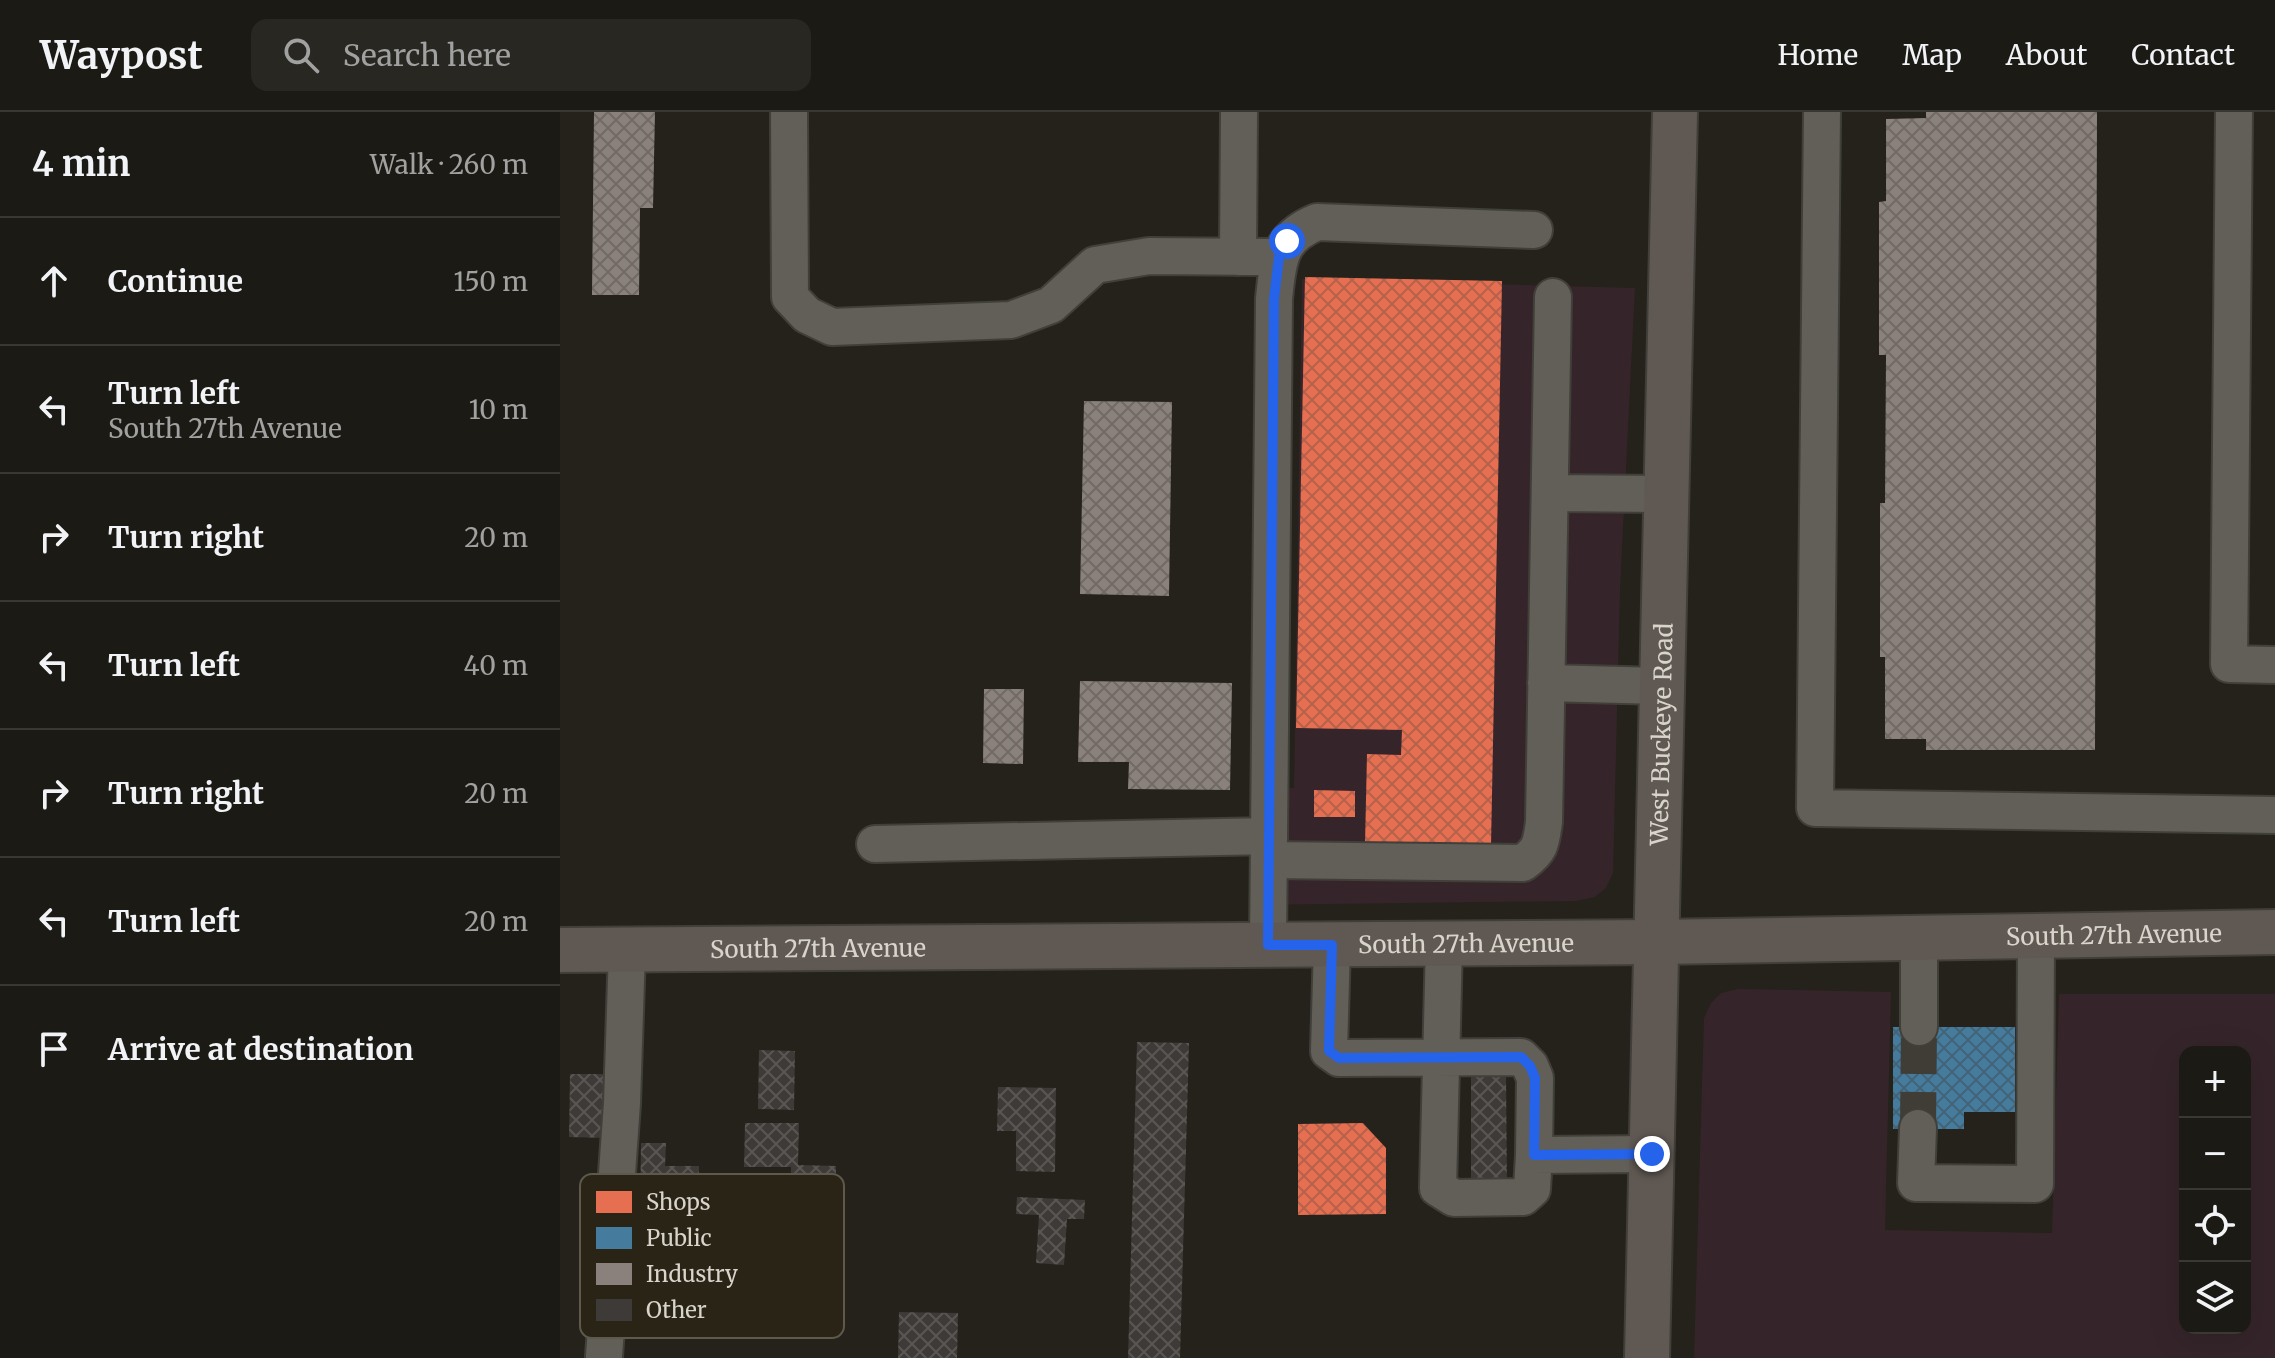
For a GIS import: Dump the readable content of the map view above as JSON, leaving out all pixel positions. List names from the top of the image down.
{
  "streets": {
    "main road": ["West Buckeye Road", "South 27th Avenue"]
  },
  "crossings": [
    ["West Buckeye Road", "South 27th Avenue"]
  ],
  "legend": [
    "Shops",
    "Public",
    "Industry",
    "Other"
  ],
  "page": {
    "header": "Waypost",
    "search": "Search here",
    "nav": [
      "Home",
      "Map",
      "About",
      "Contact"
    ],
    "heading": ["4 min", "Walk · 260 m"],
    "list": [
      ["Continue", "150 m"],
      ["Turn left", "South 27th Avenue", "10 m"],
      ["Turn right", "20 m"],
      ["Turn left", "40 m"],
      ["Turn right", "20 m"],
      ["Turn left", "20 m"],
      "Arrive at destination"
    ],
    "map_buttons": ["+", "−"]
  }
}
